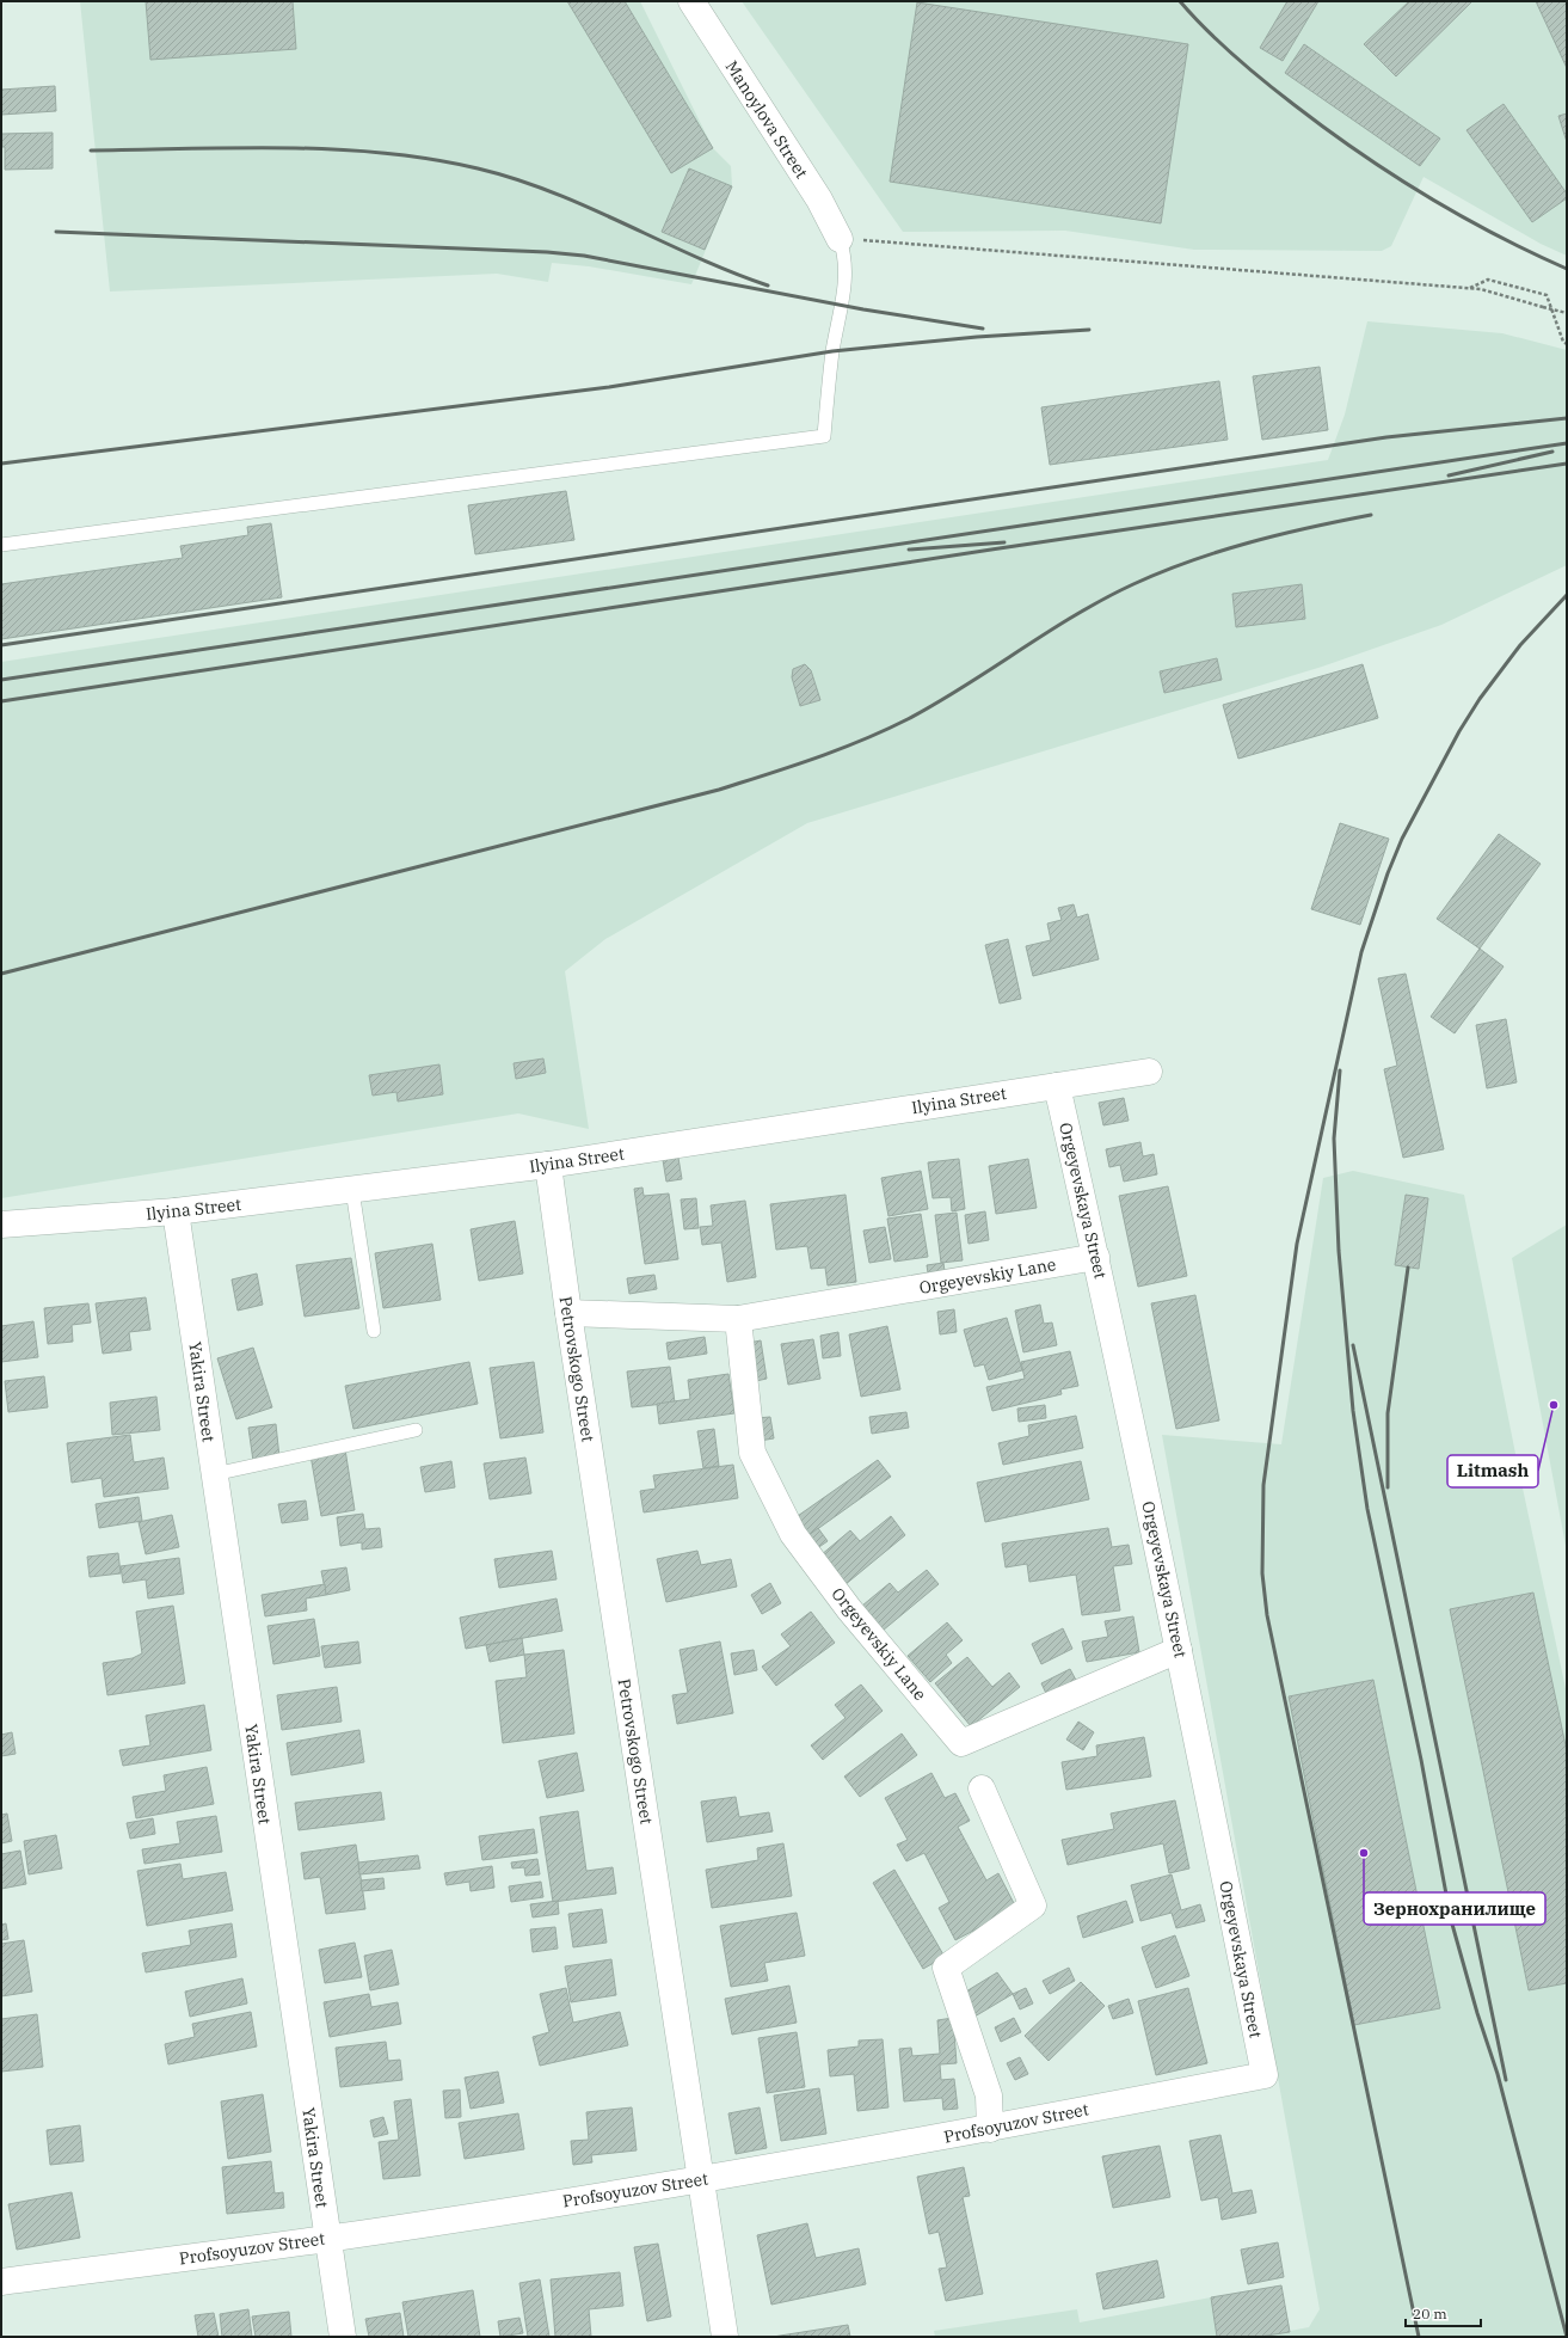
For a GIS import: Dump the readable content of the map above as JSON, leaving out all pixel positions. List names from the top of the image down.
{
  "streets": {
    "street": [
      "Manoylova Street",
      "Ilyina Street",
      "Orgeyevskaya Street",
      "Orgeyevskiy Lane",
      "Petrovskogo Street",
      "Yakira Street",
      "Profsoyuzov Street"
    ]
  },
  "crossings": [
    ["Ilyina Street", "Orgeyevskaya Street"],
    ["Ilyina Street", "Petrovskogo Street"],
    ["Ilyina Street", "Yakira Street"],
    ["Orgeyevskaya Street", "Orgeyevskiy Lane"],
    ["Orgeyevskaya Street", "Profsoyuzov Street"],
    ["Orgeyevskiy Lane", "Petrovskogo Street"],
    ["Petrovskogo Street", "Profsoyuzov Street"],
    ["Yakira Street", "Profsoyuzov Street"]
  ],
  "places": ["Litmash", "Зернохранилище"],
  "scale_bar": "20 m"
}
